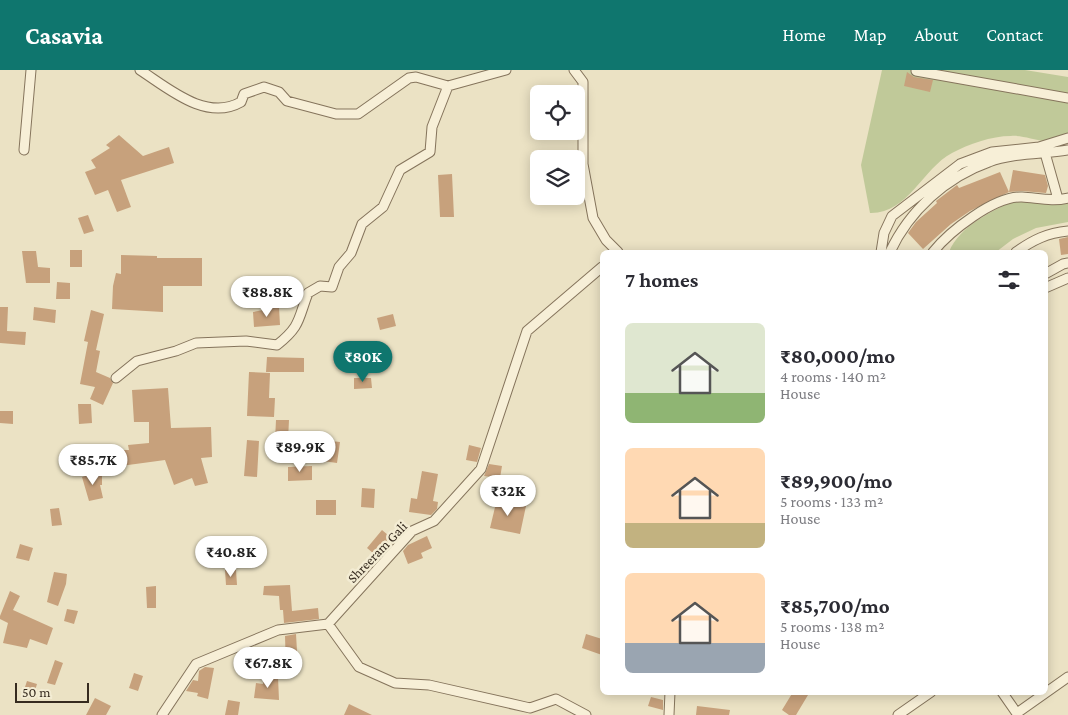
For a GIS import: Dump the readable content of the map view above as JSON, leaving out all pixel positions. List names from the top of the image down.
{
  "streets": {
    "street": ["Shreeram Gali"]
  },
  "scale_bar": "50 m",
  "page": {
    "header": "Casavia",
    "nav": [
      "Home",
      "Map",
      "About",
      "Contact"
    ],
    "heading": "7 homes",
    "price": [
      "₹88.8K",
      "₹80K",
      "₹89.9K",
      "₹85.7K",
      "₹32K",
      "₹40.8K",
      "₹67.8K"
    ],
    "list": [
      {
        "name": "₹80,000/mo",
        "note": "4 rooms · 140 m² · House"
      },
      {
        "name": "₹89,900/mo",
        "note": "5 rooms · 133 m² · House"
      },
      {
        "name": "₹85,700/mo",
        "note": "5 rooms · 138 m² · House"
      }
    ],
    "scale": "50 m"
  }
}
